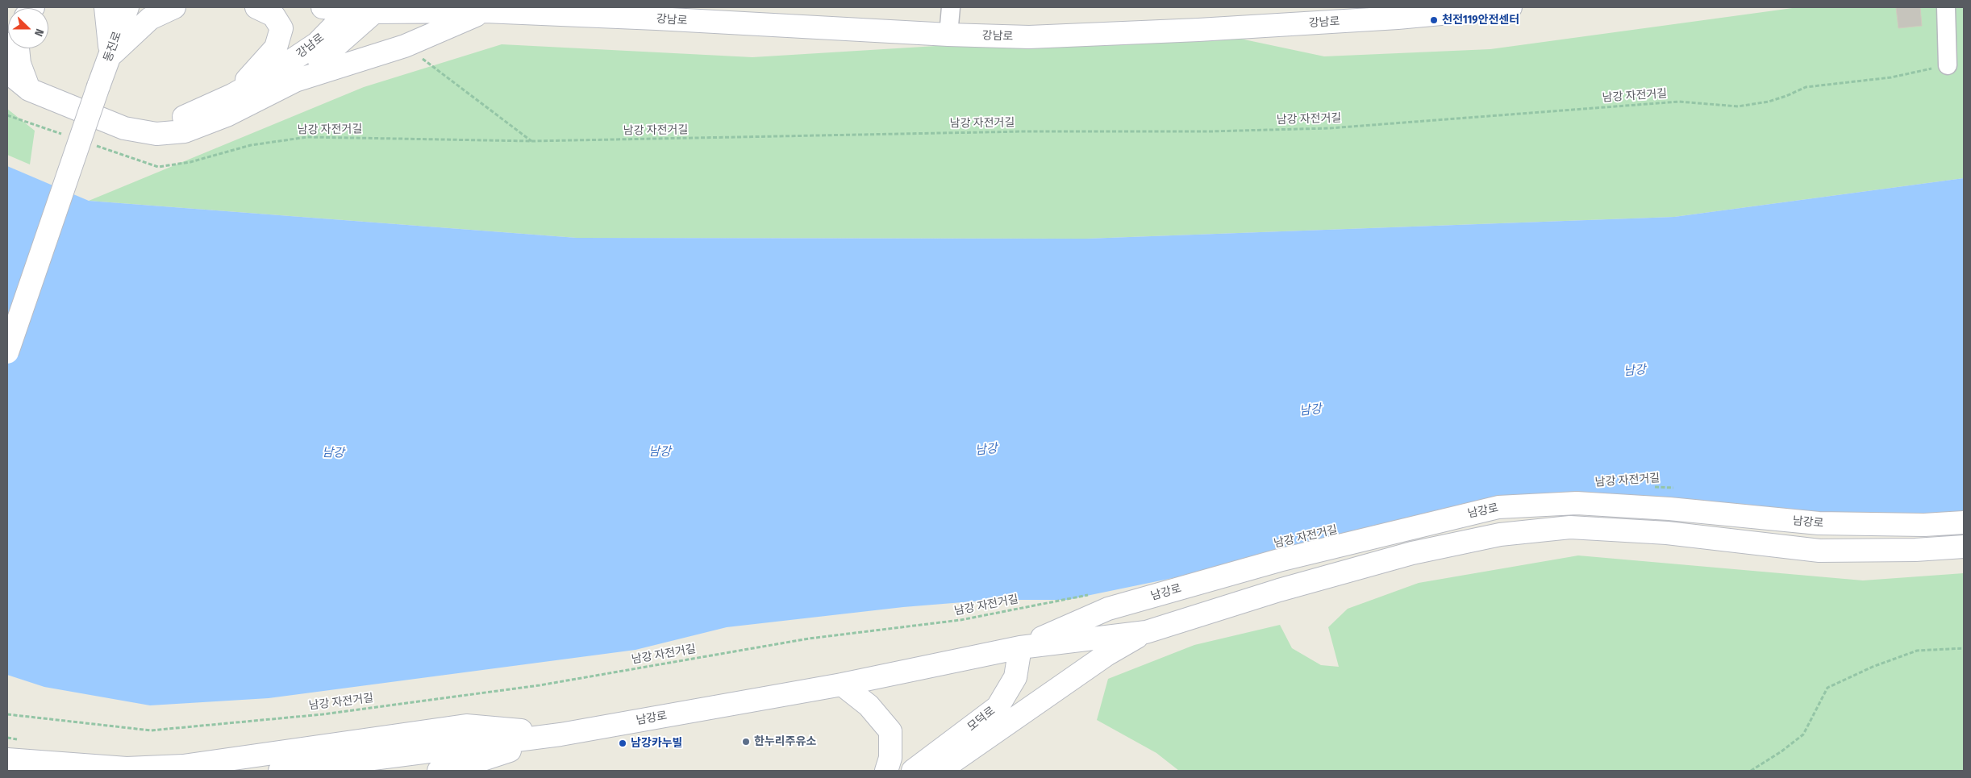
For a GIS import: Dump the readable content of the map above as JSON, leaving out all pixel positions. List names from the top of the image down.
{
  "streets": {
    "street": [
      "강남로",
      "동진로",
      "남강로",
      "모덕로"
    ],
    "path": ["남강 자전거길"]
  },
  "crossings": [
    ["남강로", "모덕로"]
  ],
  "water": ["남강"],
  "places": ["천전119안전센터", "한누리주유소", "남강카누빌"],
  "north": "right"
}
